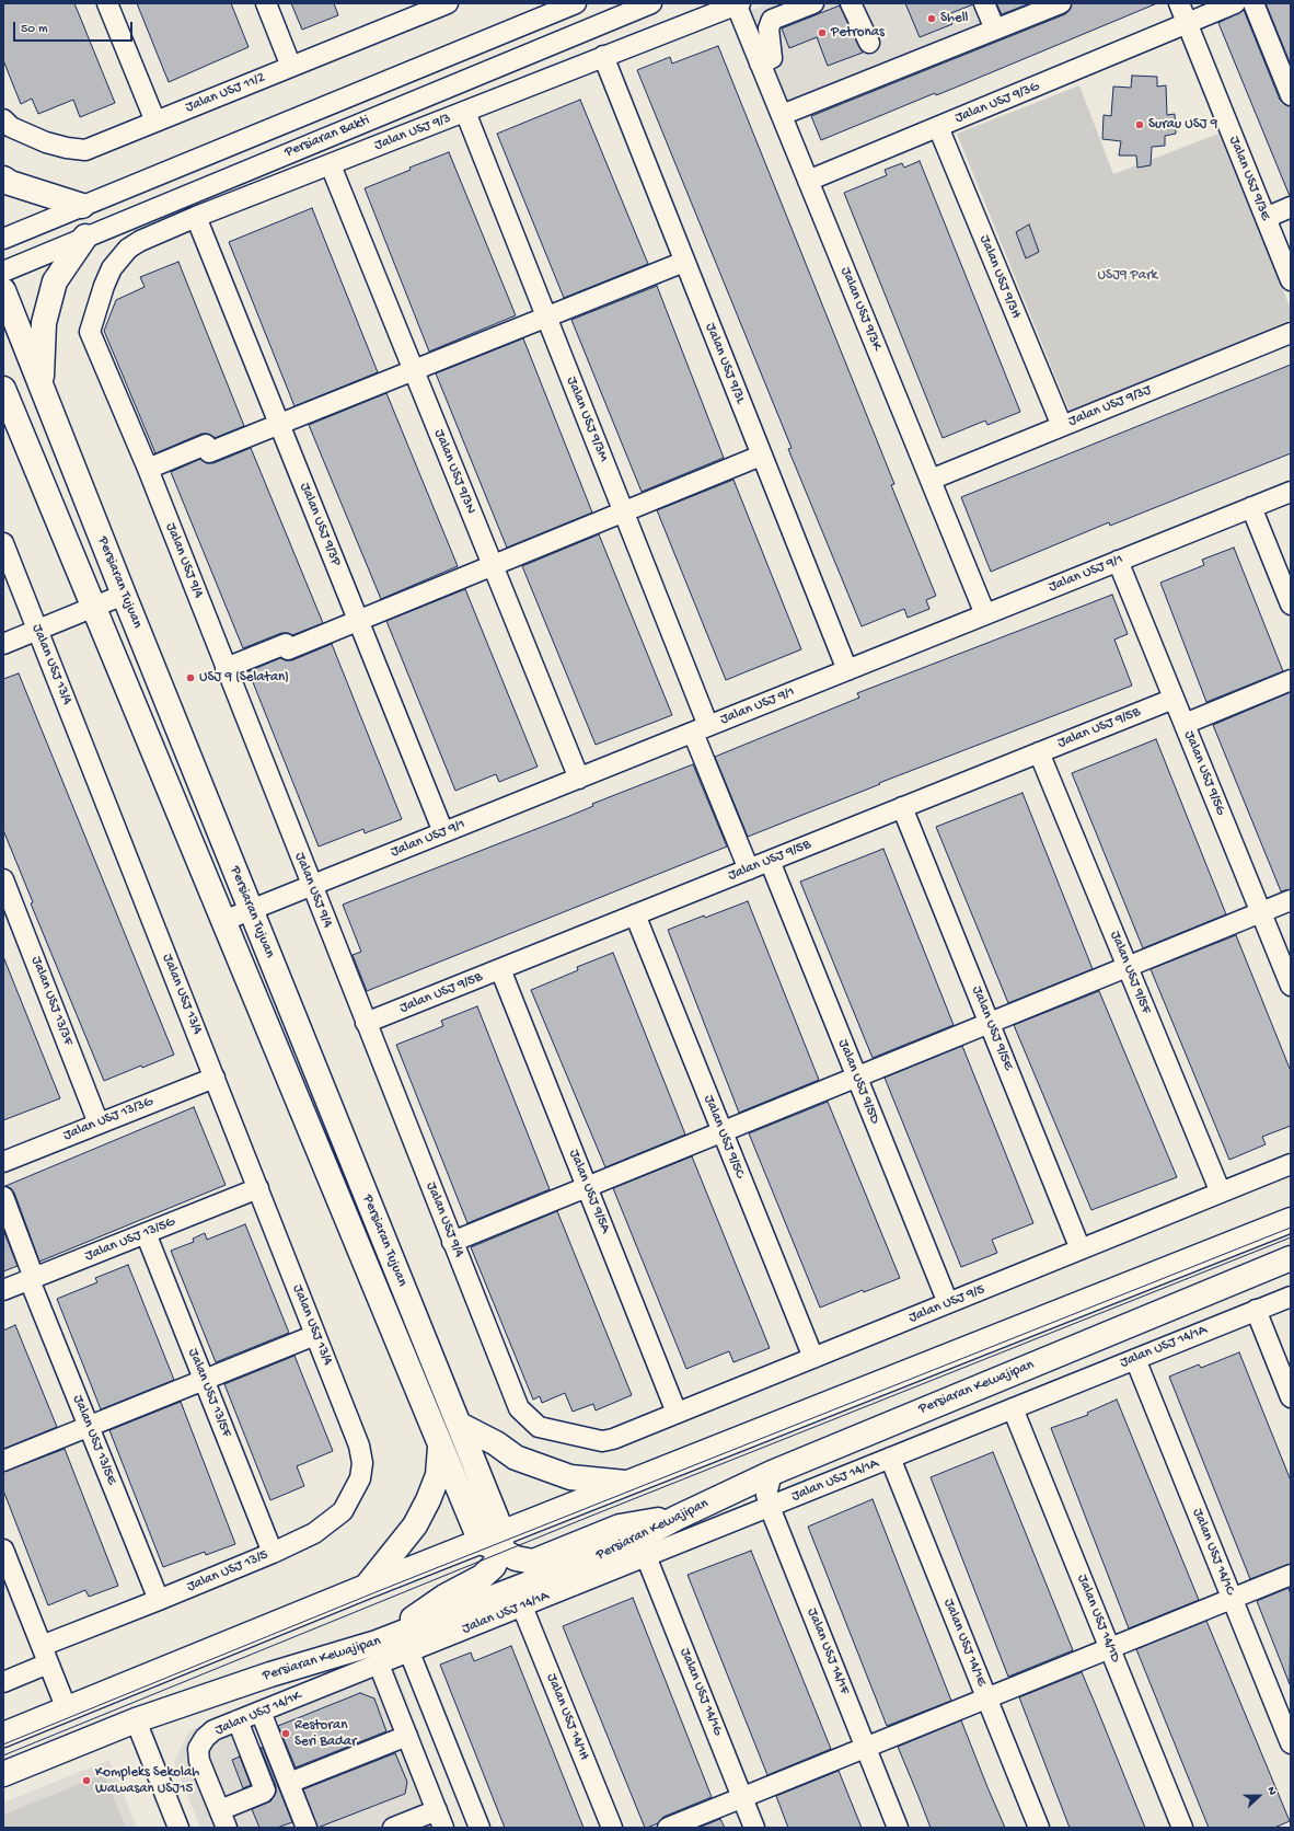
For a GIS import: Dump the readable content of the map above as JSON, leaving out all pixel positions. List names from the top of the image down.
{
  "streets": {
    "main road": ["Persiaran Tujuan", "Persiaran Kewajipan"],
    "street": [
      "Jalan USJ 11/2",
      "Jalan USJ 9/3G",
      "Jalan USJ 9/3",
      "Persiaran Bakti",
      "Jalan USJ 9/3E",
      "Jalan USJ 9/3H",
      "Jalan USJ 9/3K",
      "Jalan USJ 9/3L",
      "Jalan USJ 9/3J",
      "Jalan USJ 9/3M",
      "Jalan USJ 9/3N",
      "Jalan USJ 9/3P",
      "Jalan USJ 9/4",
      "Jalan USJ 9/1",
      "Jalan USJ 13/4",
      "Jalan USJ 9/5B",
      "Jalan USJ 9/5G",
      "Jalan USJ 9/5F",
      "Jalan USJ 13/3F",
      "Jalan USJ 9/5E",
      "Jalan USJ 9/5D",
      "Jalan USJ 13/3G",
      "Jalan USJ 9/5C",
      "Jalan USJ 9/5A",
      "Jalan USJ 13/5G",
      "Jalan USJ 9/5",
      "Jalan USJ 14/1A",
      "Jalan USJ 13/5F",
      "Jalan USJ 13/5E",
      "Jalan USJ 14/1C",
      "Jalan USJ 13/5",
      "Jalan USJ 14/1D",
      "Jalan USJ 14/1E",
      "Jalan USJ 14/1F",
      "Jalan USJ 14/1G",
      "Jalan USJ 14/1K",
      "Jalan USJ 14/1H"
    ]
  },
  "crossings": [
    ["Jalan USJ 9/3G", "Jalan USJ 9/3E"],
    ["Jalan USJ 9/3G", "Jalan USJ 9/3H"],
    ["Jalan USJ 9/3G", "Jalan USJ 9/3K"],
    ["Jalan USJ 9/3", "Jalan USJ 9/3K"],
    ["Jalan USJ 9/3", "Jalan USJ 9/3L"],
    ["Jalan USJ 9/3", "Jalan USJ 9/3M"],
    ["Jalan USJ 9/3", "Jalan USJ 9/3N"],
    ["Jalan USJ 9/3", "Jalan USJ 9/3P"],
    ["Jalan USJ 9/3", "Jalan USJ 9/4"],
    ["Jalan USJ 9/3H", "Jalan USJ 9/3J"],
    ["Jalan USJ 9/3K", "Jalan USJ 9/3J"],
    ["Jalan USJ 9/3K", "Jalan USJ 9/1"],
    ["Jalan USJ 9/3L", "Jalan USJ 9/1"],
    ["Jalan USJ 9/3M", "Jalan USJ 9/1"],
    ["Jalan USJ 9/3M", "Jalan USJ 9/5B"],
    ["Jalan USJ 9/3N", "Jalan USJ 9/1"],
    ["Jalan USJ 9/3P", "Jalan USJ 9/1"],
    ["Jalan USJ 9/4", "Jalan USJ 9/1"],
    ["Jalan USJ 9/4", "Jalan USJ 9/5B"],
    ["Jalan USJ 9/4", "Jalan USJ 9/5"],
    ["Jalan USJ 9/1", "Persiaran Tujuan"],
    ["Jalan USJ 9/1", "Jalan USJ 9/5G"],
    ["Jalan USJ 13/4", "Jalan USJ 13/3G"],
    ["Jalan USJ 13/4", "Jalan USJ 13/5G"],
    ["Jalan USJ 13/4", "Jalan USJ 13/5"],
    ["Jalan USJ 9/5B", "Jalan USJ 9/5G"],
    ["Jalan USJ 9/5B", "Jalan USJ 9/5F"],
    ["Jalan USJ 9/5B", "Jalan USJ 9/5E"],
    ["Jalan USJ 9/5B", "Jalan USJ 9/5D"],
    ["Jalan USJ 9/5B", "Jalan USJ 9/5C"],
    ["Jalan USJ 9/5B", "Jalan USJ 9/5A"],
    ["Jalan USJ 9/5F", "Jalan USJ 9/5"],
    ["Jalan USJ 13/3F", "Jalan USJ 13/3G"],
    ["Jalan USJ 9/5E", "Jalan USJ 9/5"],
    ["Jalan USJ 9/5D", "Jalan USJ 9/5"],
    ["Jalan USJ 9/5C", "Jalan USJ 9/5"],
    ["Jalan USJ 9/5A", "Jalan USJ 9/5"],
    ["Jalan USJ 13/5G", "Jalan USJ 13/5F"],
    ["Jalan USJ 13/5G", "Jalan USJ 13/5E"],
    ["Jalan USJ 14/1A", "Persiaran Kewajipan"],
    ["Jalan USJ 14/1A", "Jalan USJ 14/1C"],
    ["Jalan USJ 14/1A", "Jalan USJ 14/1D"],
    ["Jalan USJ 14/1A", "Jalan USJ 14/1E"],
    ["Jalan USJ 14/1A", "Jalan USJ 14/1F"],
    ["Jalan USJ 14/1A", "Jalan USJ 14/1G"],
    ["Jalan USJ 14/1A", "Jalan USJ 14/1K"],
    ["Jalan USJ 14/1A", "Jalan USJ 14/1H"],
    ["Persiaran Kewajipan", "Jalan USJ 14/1F"],
    ["Persiaran Kewajipan", "Jalan USJ 14/1K"],
    ["Jalan USJ 13/5F", "Jalan USJ 13/5"],
    ["Jalan USJ 13/5E", "Jalan USJ 13/5"]
  ],
  "parks": ["USJ9 Park"],
  "places": [
    "Shell",
    "Petronas",
    "Surau USJ 9",
    "USJ 9 (Selatan)",
    "Restoran Seri Badar",
    "Kompleks Sekolah Wawasan USJ15"
  ],
  "scale_bar": "50 m",
  "north": "right"
}
